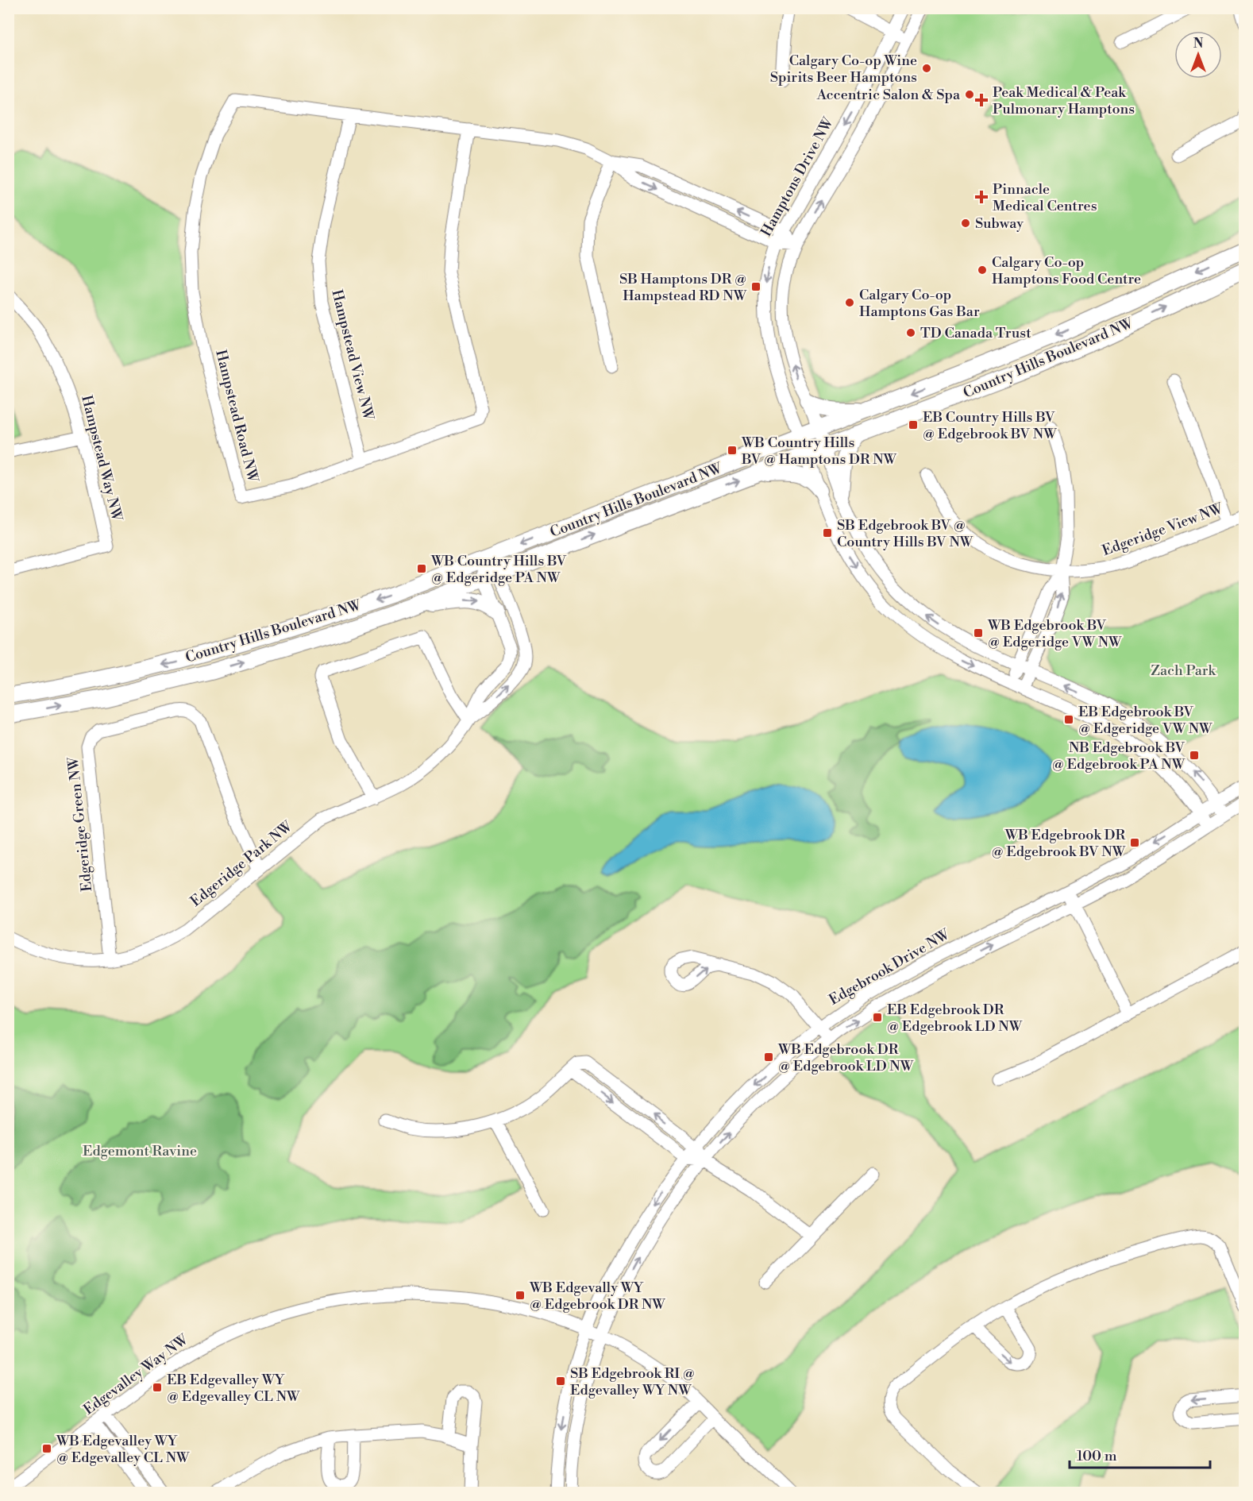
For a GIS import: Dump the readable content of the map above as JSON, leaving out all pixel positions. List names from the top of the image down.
{
  "streets": {
    "main road": ["Country Hills Boulevard NW"],
    "street": [
      "Hamptons Drive NW",
      "Hampstead View NW",
      "Hampstead Road NW",
      "Hampstead Way NW",
      "Edgeridge View NW",
      "Edgeridge Green NW",
      "Edgeridge Park NW",
      "Edgebrook Drive NW",
      "Edgevalley Way NW"
    ]
  },
  "crossings": [
    ["Hamptons Drive NW", "Country Hills Boulevard NW"],
    ["Hamptons Drive NW", "Hampstead Road NW"],
    ["Hamptons Drive NW", "Edgebrook Drive NW"],
    ["Hampstead View NW", "Hampstead Road NW"],
    ["Country Hills Boulevard NW", "Edgeridge Park NW"],
    ["Edgeridge Green NW", "Edgeridge Park NW"],
    ["Edgebrook Drive NW", "Edgevalley Way NW"]
  ],
  "parks": ["Zach Park", "Edgemont Ravine"],
  "places": {
    "other": [
      "Calgary Co-op Wine Spirits Beer Hamptons",
      "Accentric Salon & Spa",
      "Subway",
      "Calgary Co-op Hamptons Food Centre",
      "Calgary Co-op Hamptons Gas Bar",
      "TD Canada Trust"
    ],
    "health": ["Peak Medical & Peak Pulmonary Hamptons", "Pinnacle Medical Centres"],
    "transit": [
      "SB Hamptons DR @ Hampstead RD NW",
      "EB Country Hills BV @ Edgebrook BV NW",
      "WB Country Hills BV @ Hamptons DR NW",
      "SB Edgebrook BV @ Country Hills BV NW",
      "WB Country Hills BV @ Edgeridge PA NW",
      "WB Edgebrook BV @ Edgeridge VW NW",
      "EB Edgebrook BV @ Edgeridge VW NW",
      "NB Edgebrook BV @ Edgebrook PA NW",
      "WB Edgebrook DR @ Edgebrook BV NW",
      "EB Edgebrook DR @ Edgebrook LD NW",
      "WB Edgebrook DR @ Edgebrook LD NW",
      "WB Edgevally WY @ Edgebrook DR NW",
      "SB Edgebrook RI @ Edgevalley WY NW",
      "EB Edgevalley WY @ Edgevalley CL NW",
      "WB Edgevalley WY @ Edgevalley CL NW"
    ]
  },
  "scale_bar": "100 m",
  "north": "top"
}
